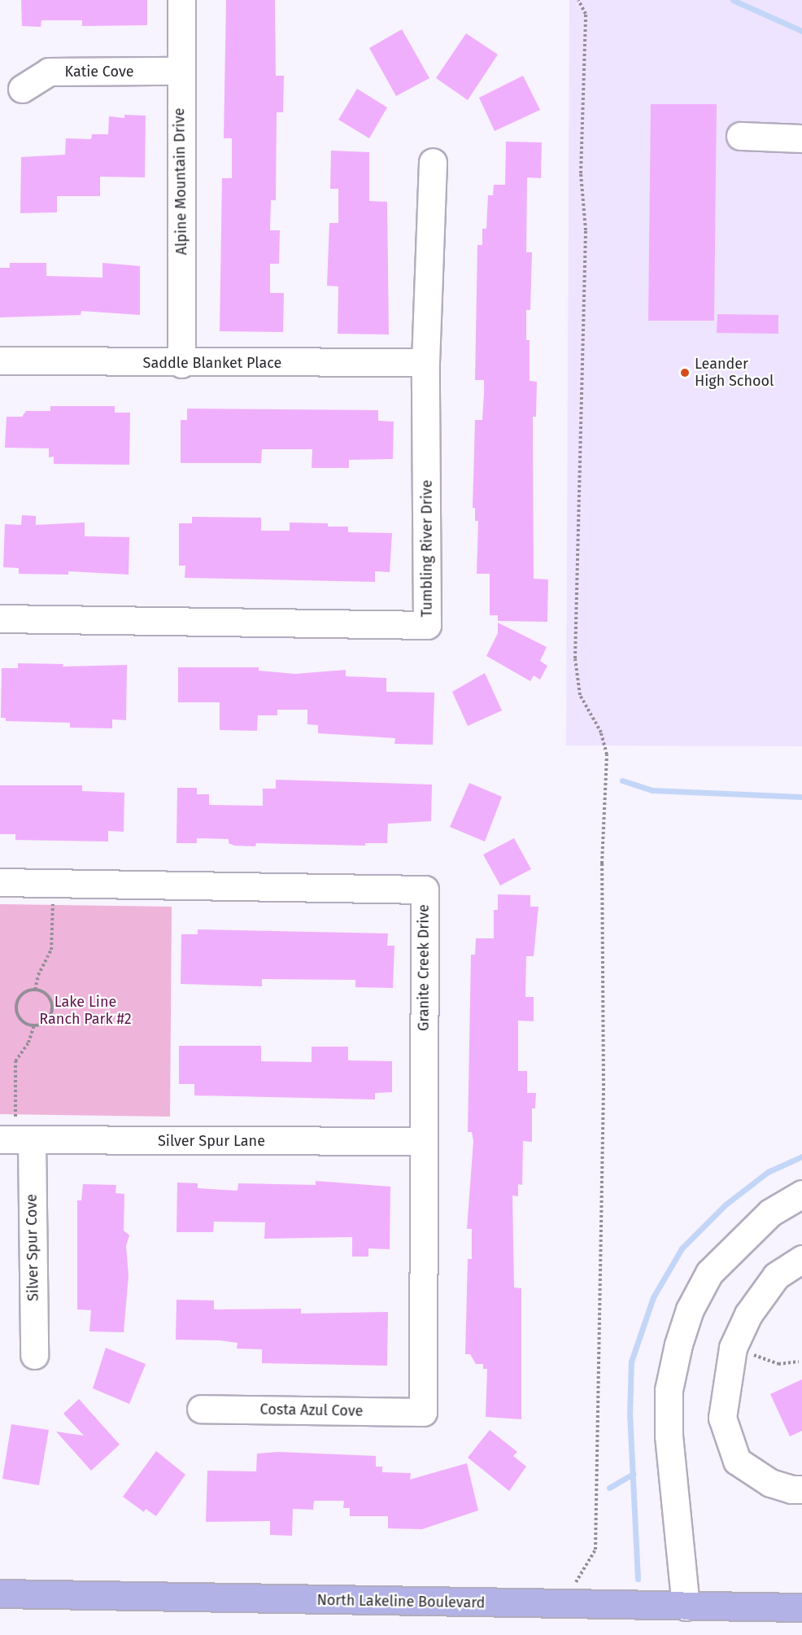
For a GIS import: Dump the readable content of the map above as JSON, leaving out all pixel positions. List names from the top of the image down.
{
  "streets": {
    "main road": ["North Lakeline Boulevard"],
    "street": [
      "Katie Cove",
      "Alpine Mountain Drive",
      "Saddle Blanket Place",
      "Tumbling River Drive",
      "Granite Creek Drive",
      "Silver Spur Lane",
      "Silver Spur Cove",
      "Costa Azul Cove"
    ]
  },
  "crossings": [
    ["Katie Cove", "Alpine Mountain Drive"],
    ["Alpine Mountain Drive", "Saddle Blanket Place"],
    ["Saddle Blanket Place", "Tumbling River Drive"],
    ["Granite Creek Drive", "Silver Spur Lane"],
    ["Granite Creek Drive", "Costa Azul Cove"],
    ["Silver Spur Lane", "Silver Spur Cove"]
  ],
  "parks": ["Lake Line Ranch Park #2"],
  "places": ["Leander High School"]
}
